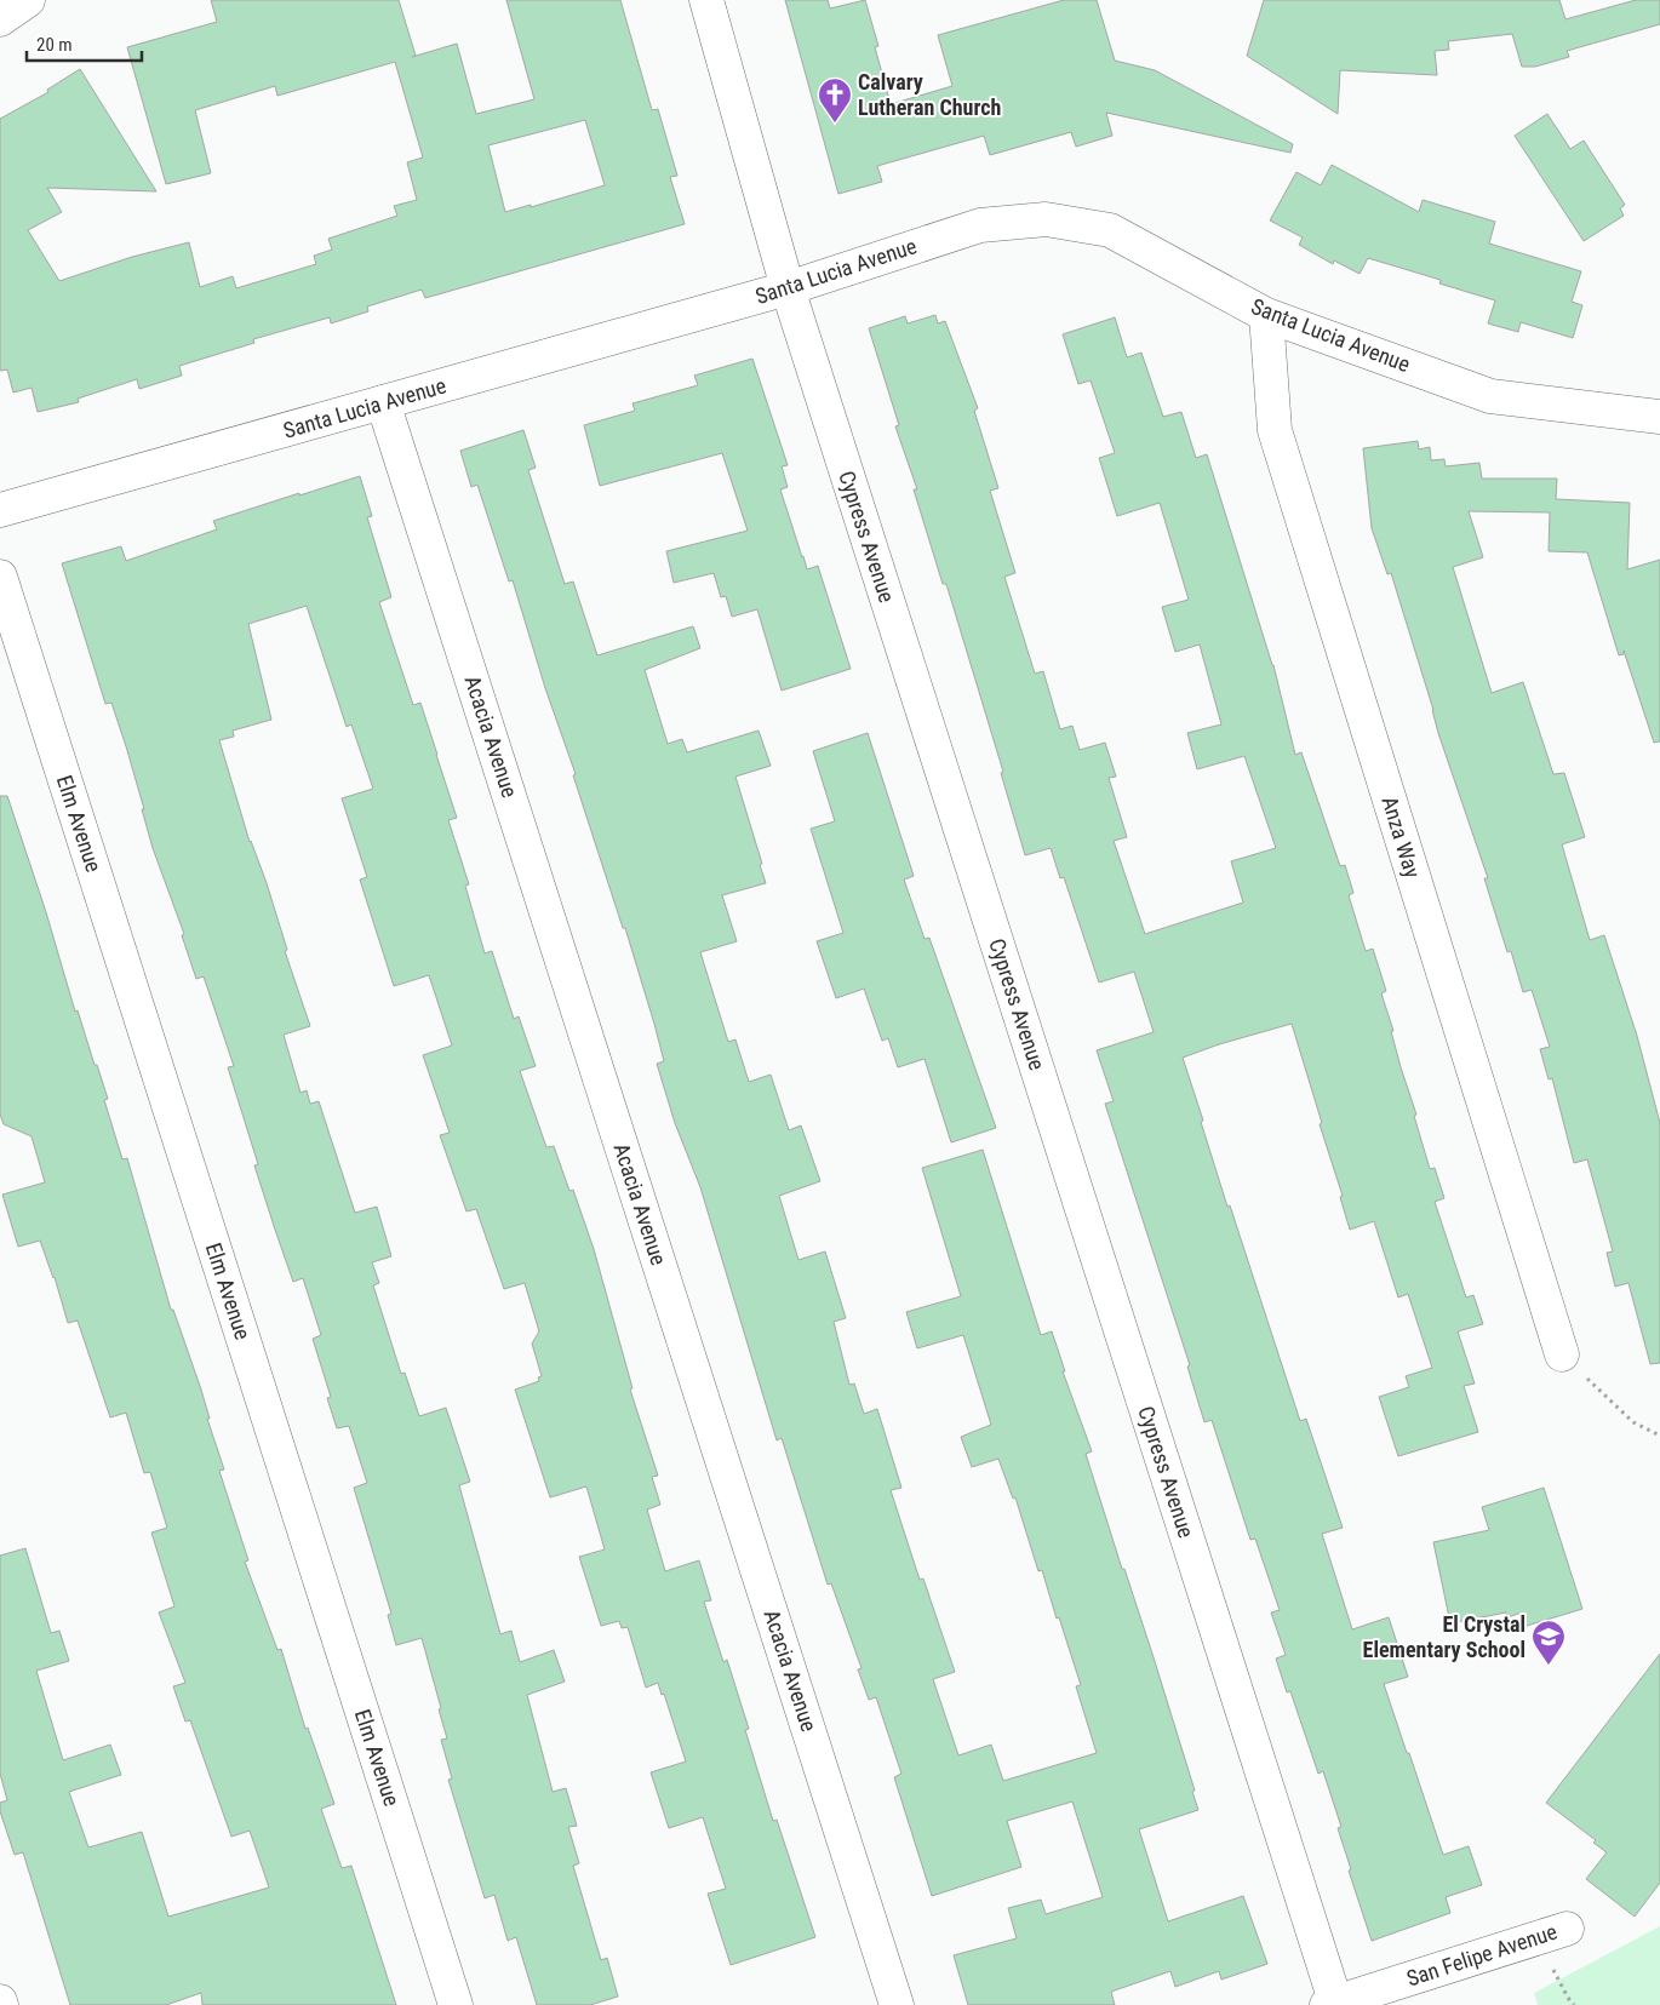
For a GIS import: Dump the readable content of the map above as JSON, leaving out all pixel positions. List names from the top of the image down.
{
  "streets": {
    "street": [
      "Santa Lucia Avenue",
      "Cypress Avenue",
      "Acacia Avenue",
      "Elm Avenue",
      "Anza Way",
      "San Felipe Avenue"
    ]
  },
  "crossings": [
    ["Santa Lucia Avenue", "Cypress Avenue"],
    ["Santa Lucia Avenue", "Acacia Avenue"],
    ["Santa Lucia Avenue", "Anza Way"],
    ["Cypress Avenue", "San Felipe Avenue"]
  ],
  "places": {
    "church": ["Calvary Lutheran Church"],
    "school or university": ["El Crystal Elementary School"]
  },
  "scale_bar": "20 m"
}
